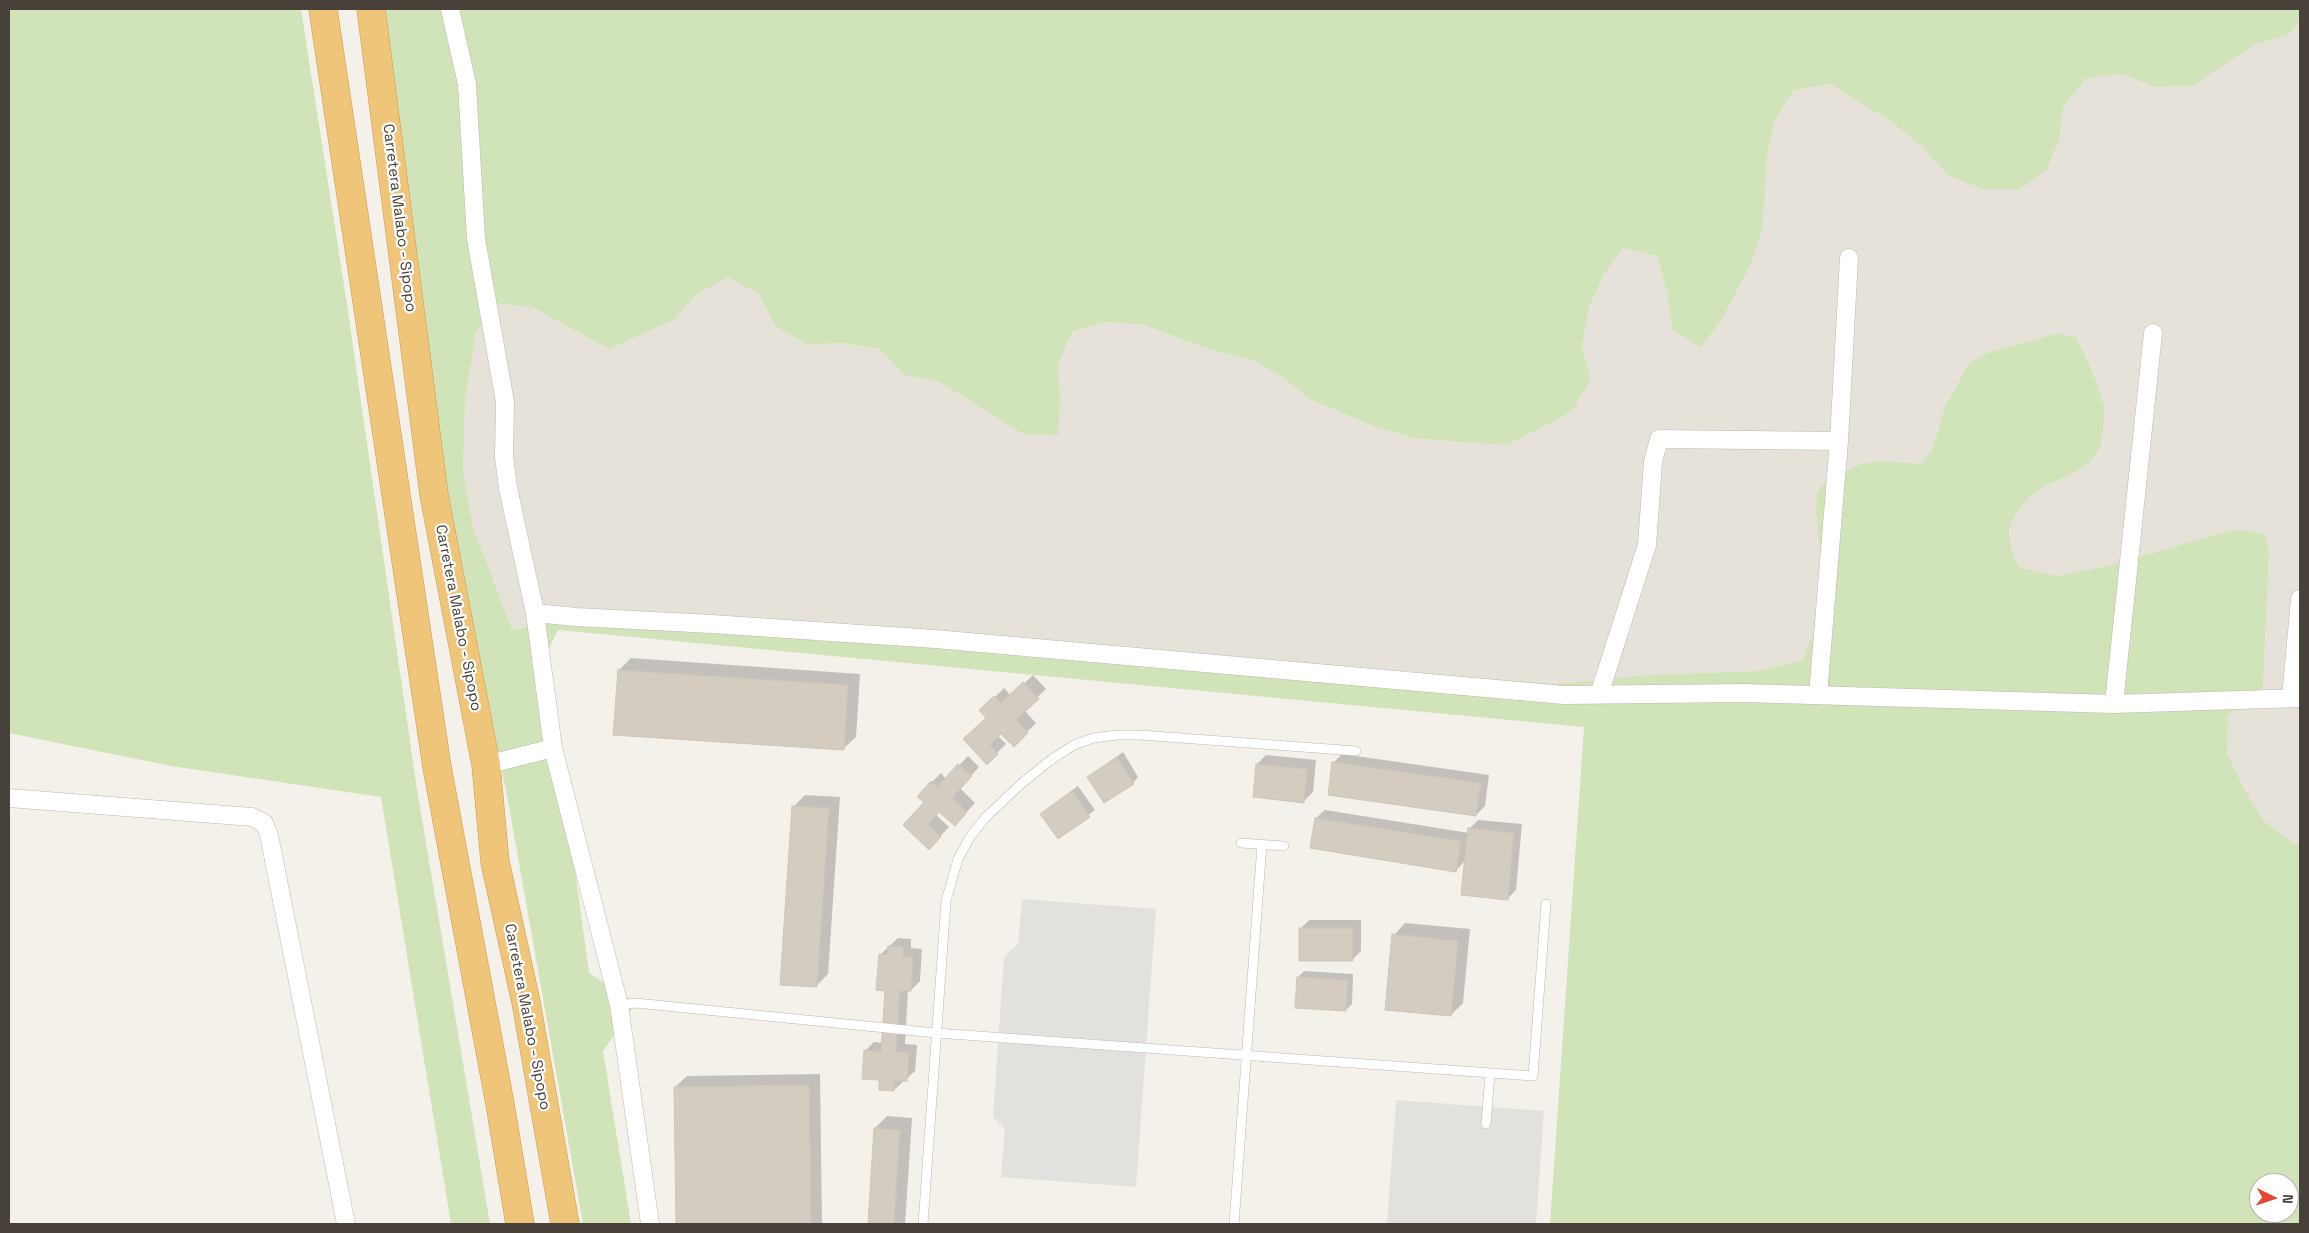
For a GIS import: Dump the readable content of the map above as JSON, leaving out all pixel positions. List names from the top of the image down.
{
  "streets": {
    "highway": ["Carretera Malabo - Sipopo"]
  },
  "north": "right"
}
